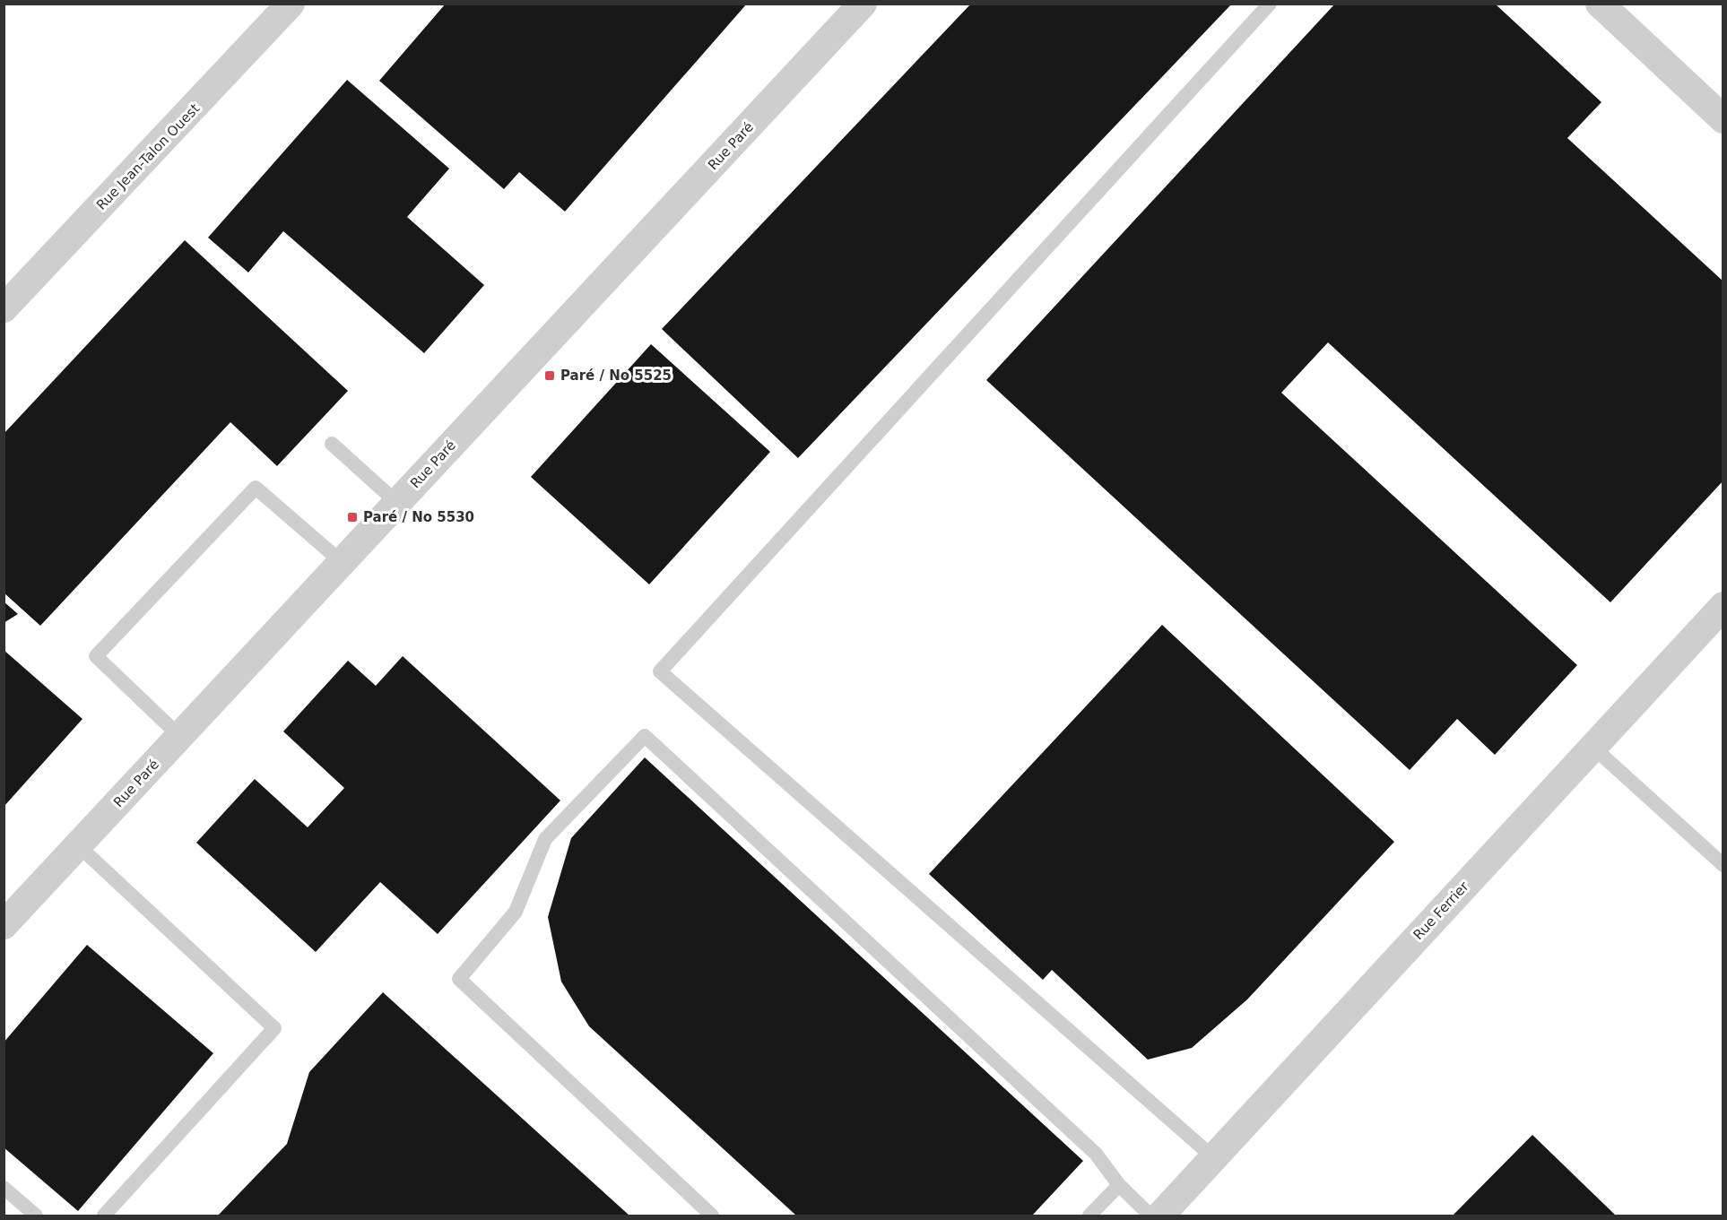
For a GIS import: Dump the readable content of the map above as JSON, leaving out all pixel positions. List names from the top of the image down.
{
  "streets": {
    "street": ["Rue Paré", "Rue Jean-Talon Ouest", "Rue Ferrier"]
  },
  "places": {
    "transit": ["Paré / No 5525", "Paré / No 5530"]
  }
}
